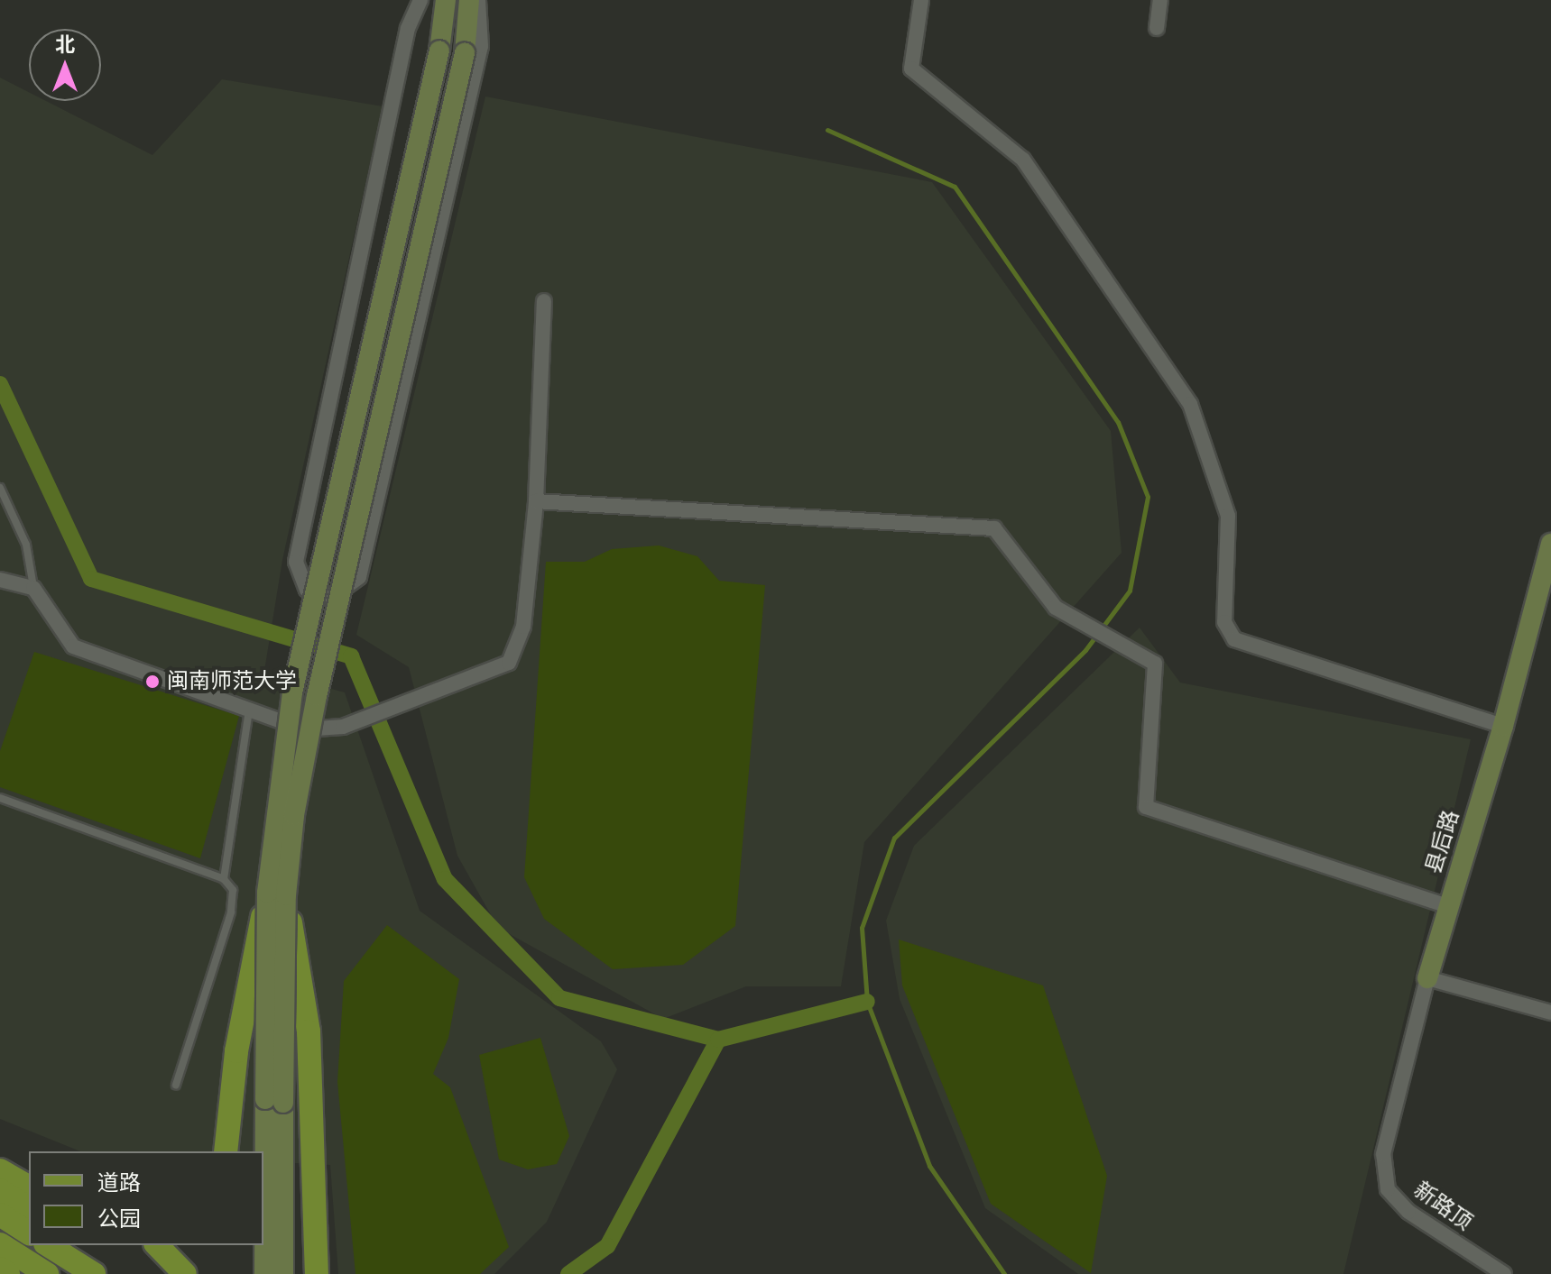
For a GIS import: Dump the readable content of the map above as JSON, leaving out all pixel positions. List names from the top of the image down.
{
  "streets": {
    "street": ["县后路", "新路顶"]
  },
  "crossings": [
    ["县后路", "新路顶"]
  ],
  "places": ["闽南师范大学"],
  "legend": ["道路", "公园"],
  "north": "top"
}
